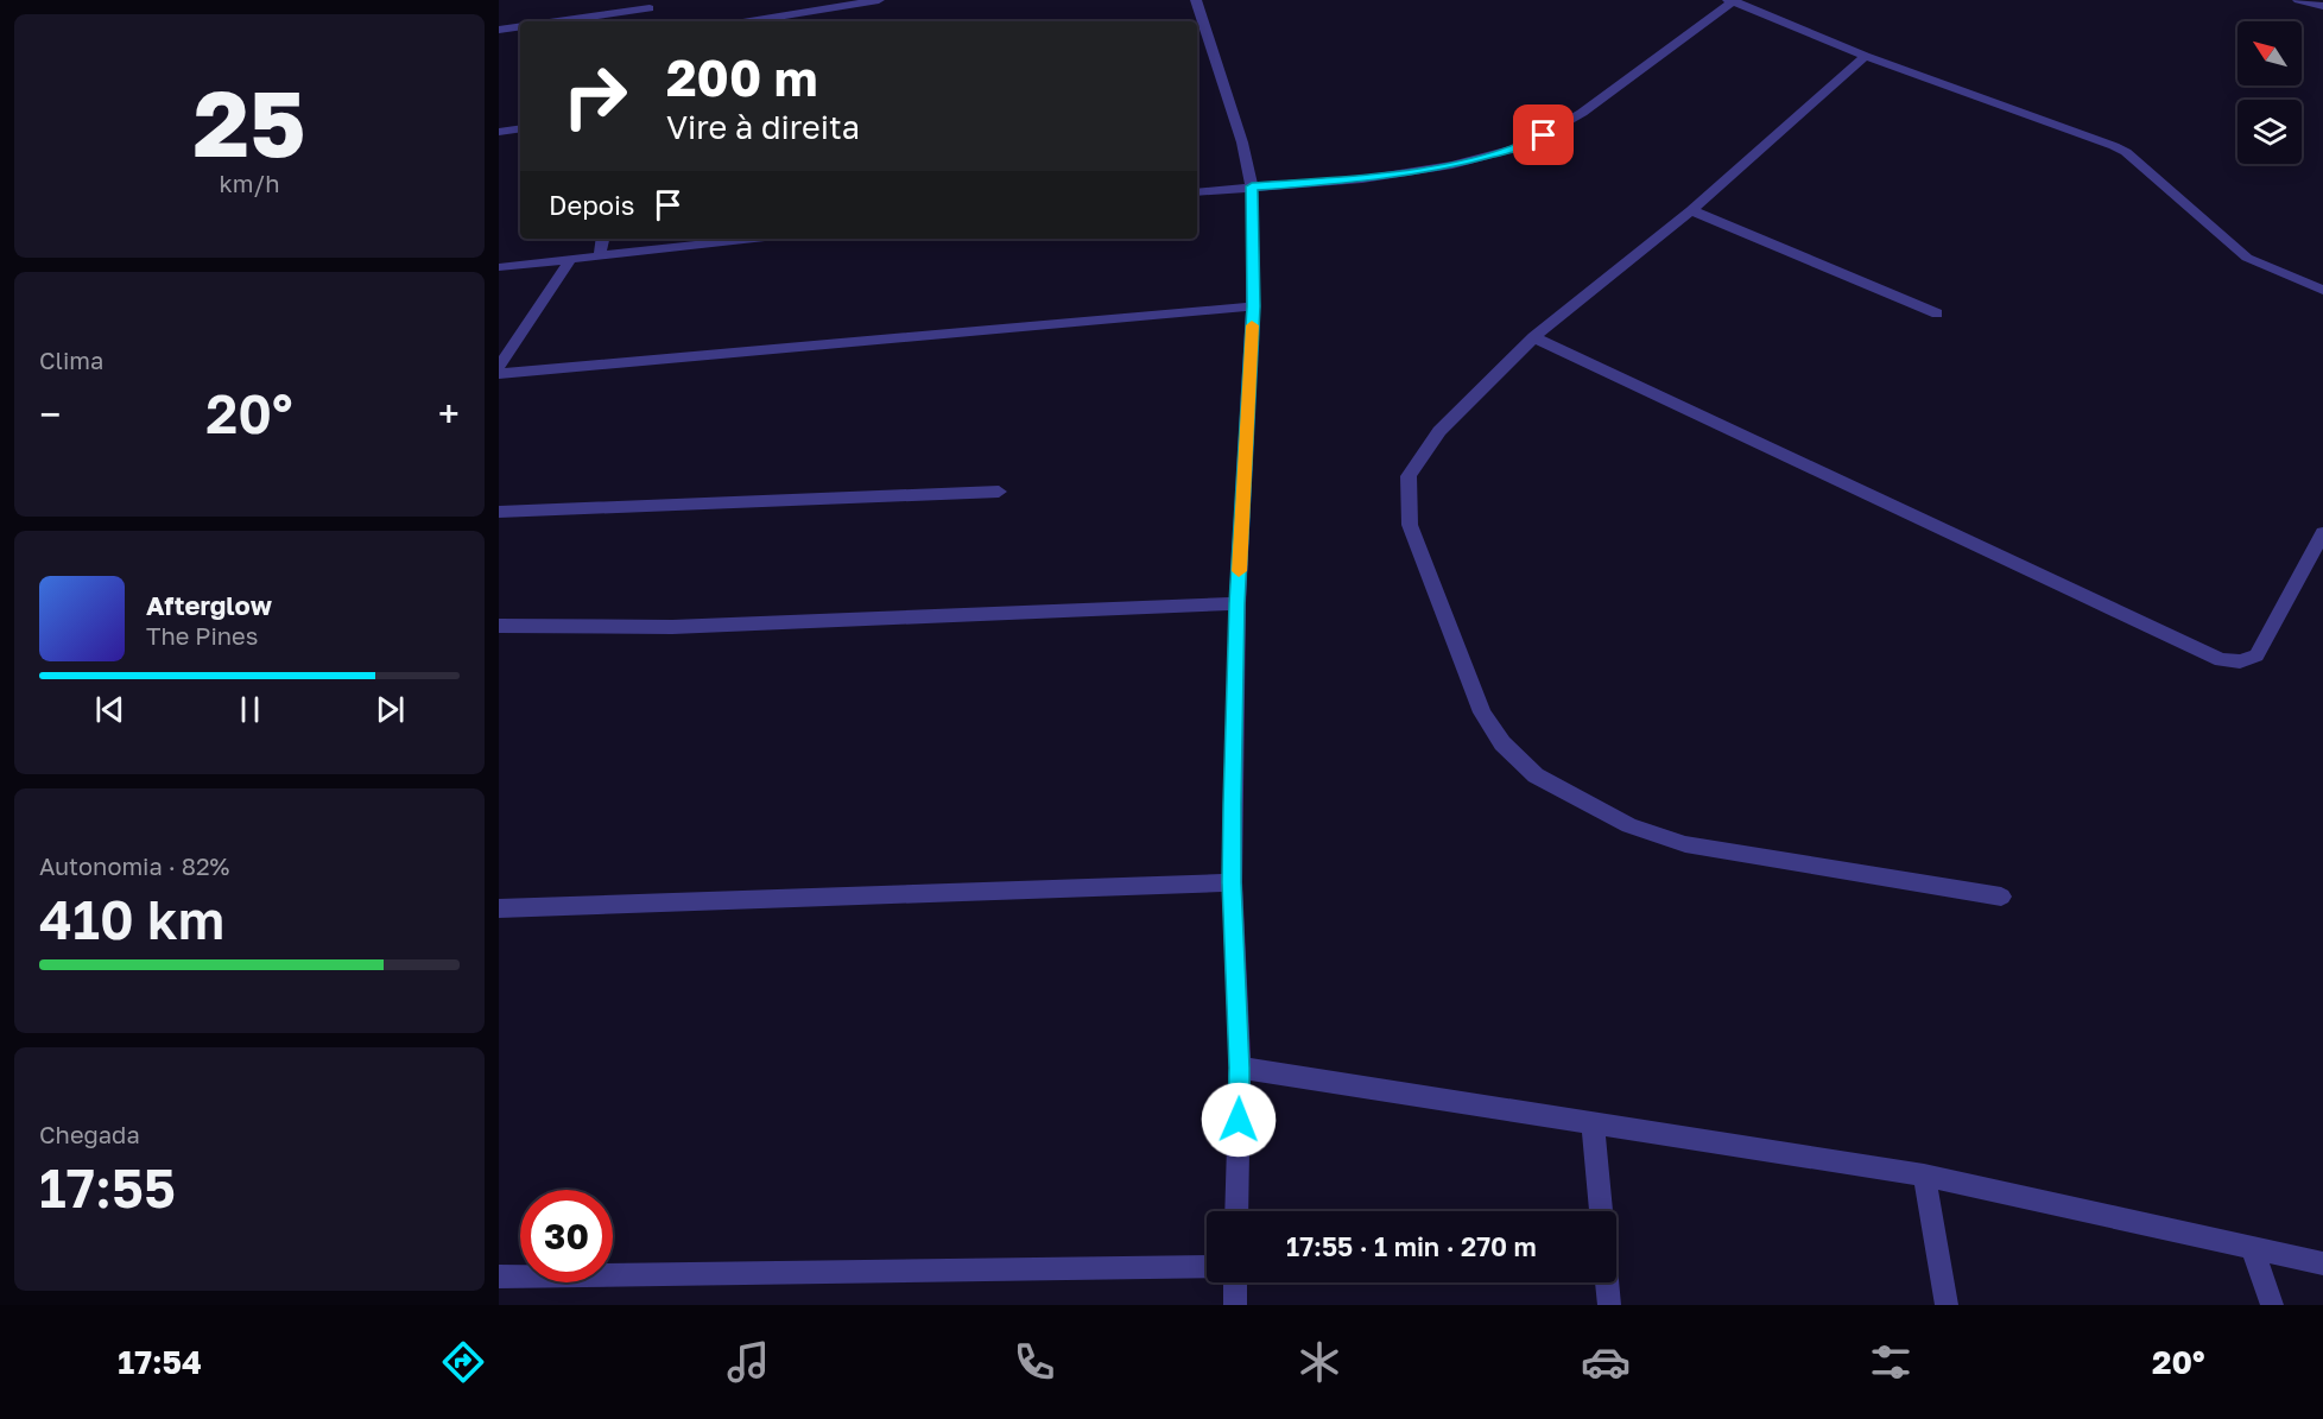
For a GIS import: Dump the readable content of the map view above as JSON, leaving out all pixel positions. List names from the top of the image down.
{
  "north": "top left",
  "page": {
    "tile": [
      ["25", "km/h"],
      "Clima",
      ["Autonomia · 82%", "410 km"],
      ["Chegada", "17:55"]
    ],
    "turn": ["200 m", "Vire à direita"],
    "then": "Depois",
    "heat": ["−", "20°", "+"],
    "song": ["Afterglow", "The Pines"],
    "limit": "30",
    "trip": "17:55 · 1 min · 270 m",
    "tabs": ["17:54", "20°"]
  }
}
